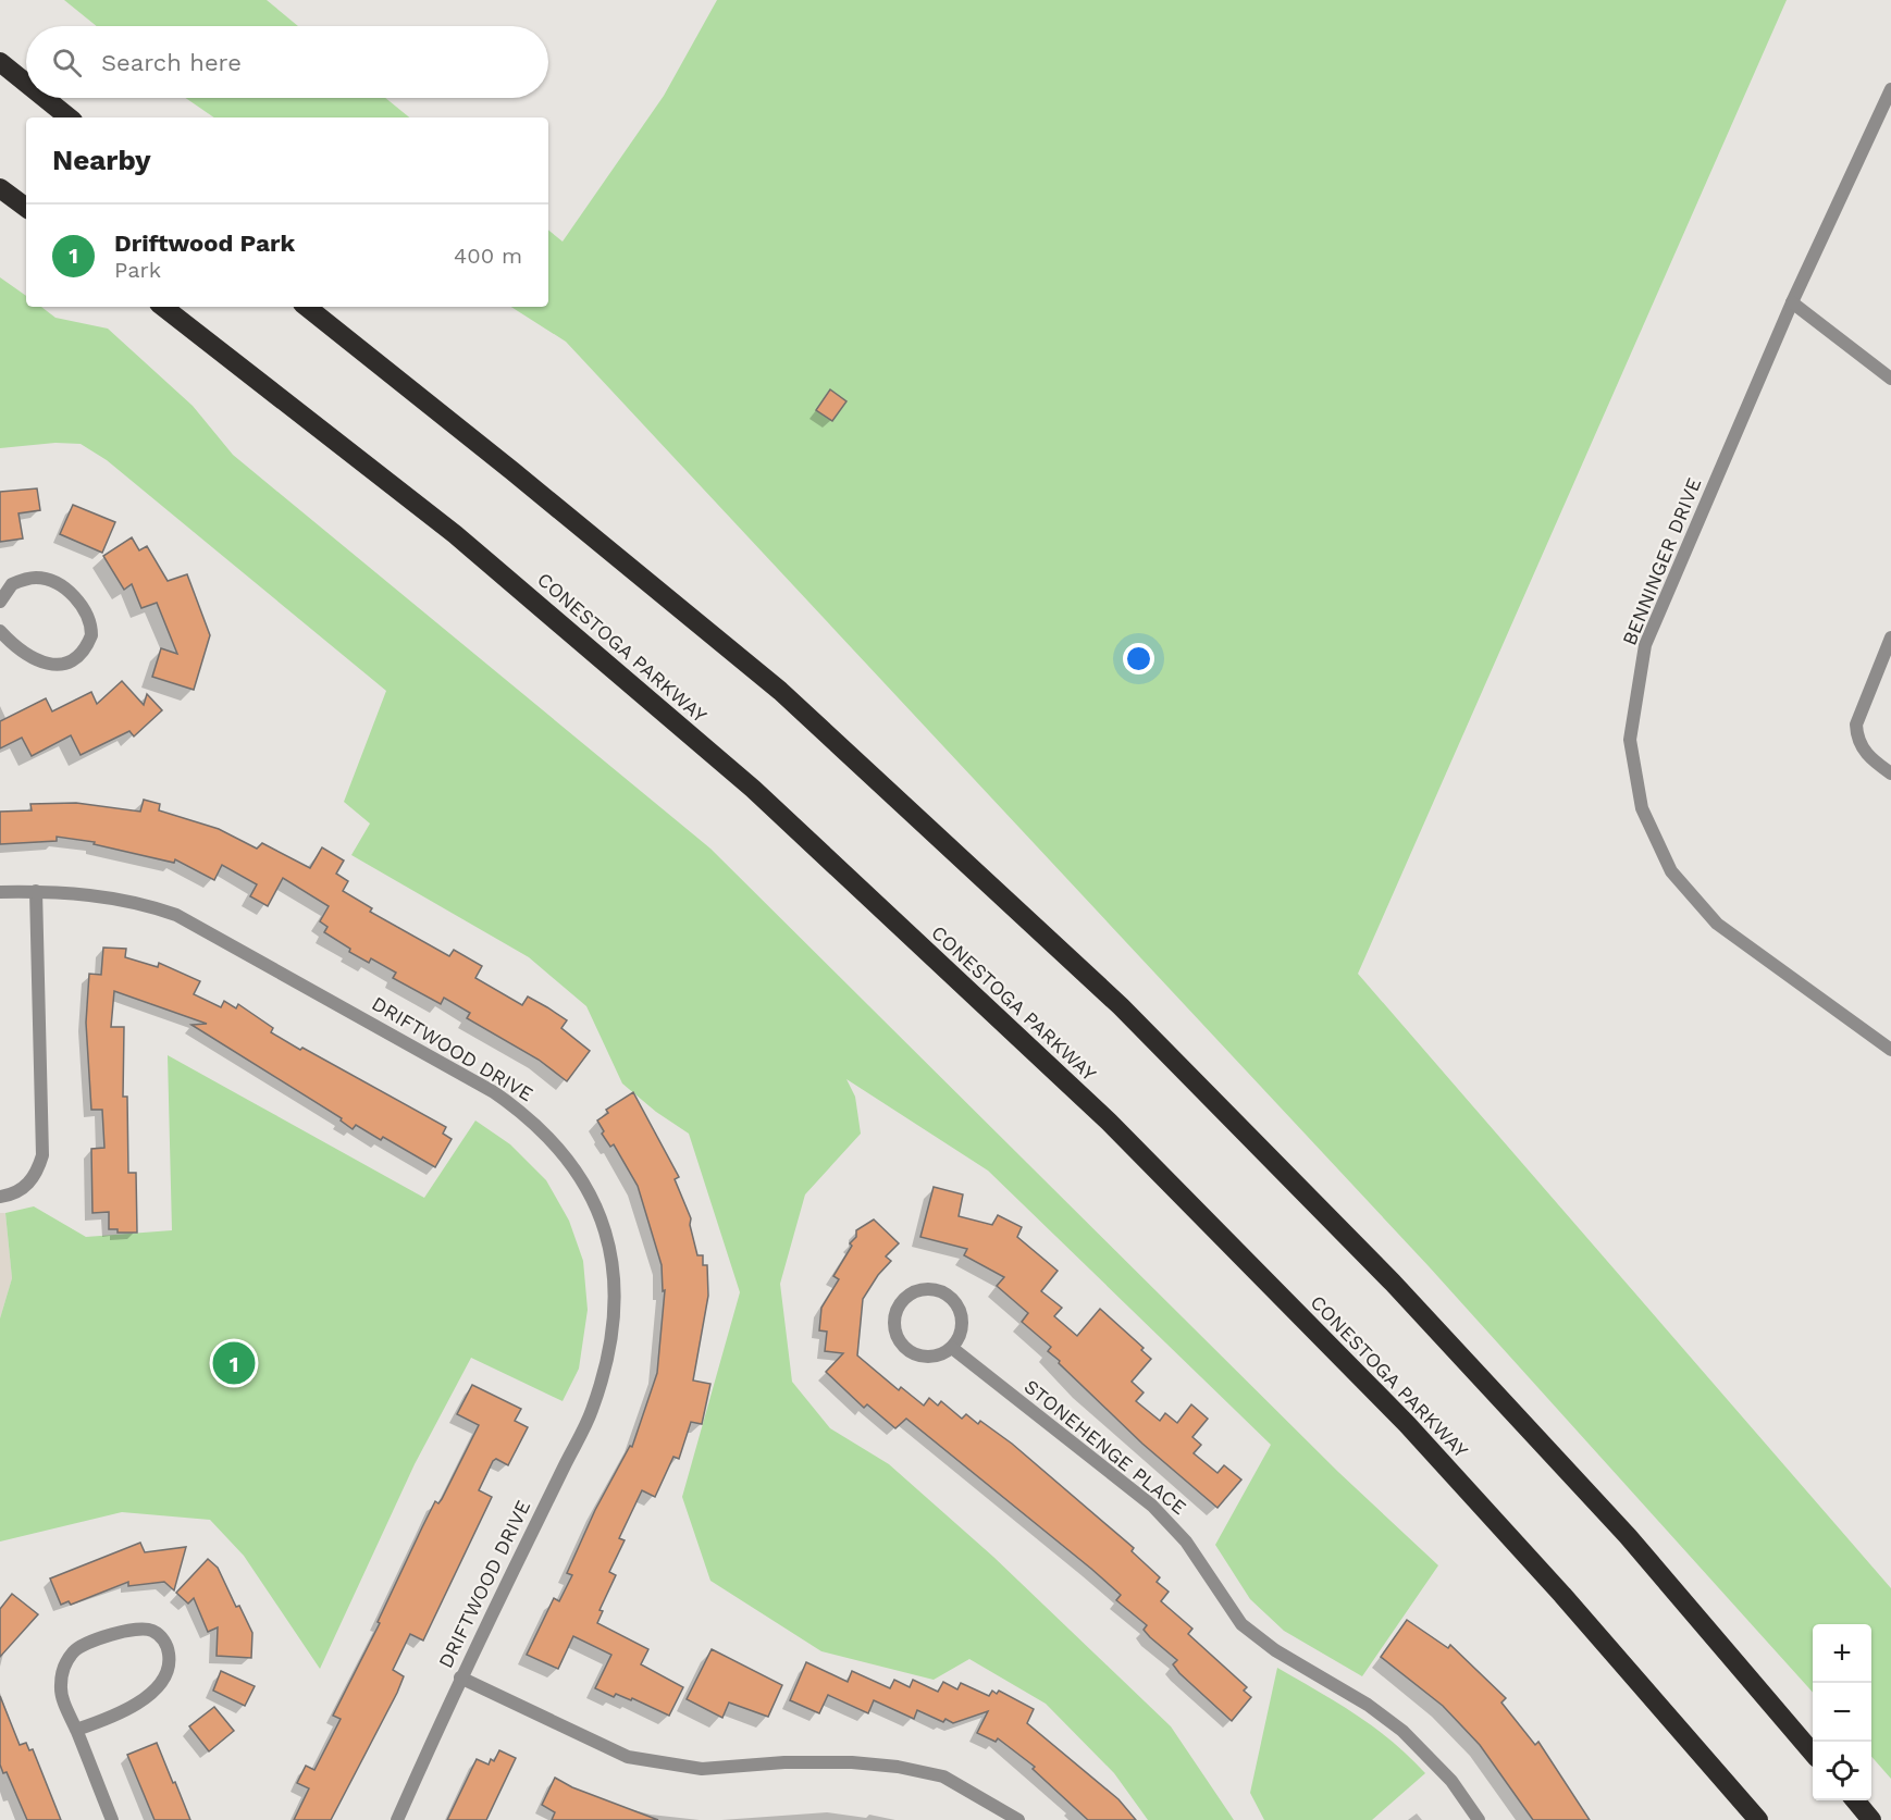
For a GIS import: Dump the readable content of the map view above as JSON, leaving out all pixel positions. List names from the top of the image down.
{
  "streets": {
    "highway": ["CONESTOGA PARKWAY"],
    "street": ["BENNINGER DRIVE", "DRIFTWOOD DRIVE", "STONEHENGE PLACE"]
  },
  "page": {
    "search": "Search here",
    "heading": "Nearby",
    "list": [
      {
        "mark": "1",
        "name": "Driftwood Park",
        "note": "Park",
        "value": "400 m"
      }
    ],
    "pins": "1",
    "map_buttons": ["+", "−"]
  }
}
